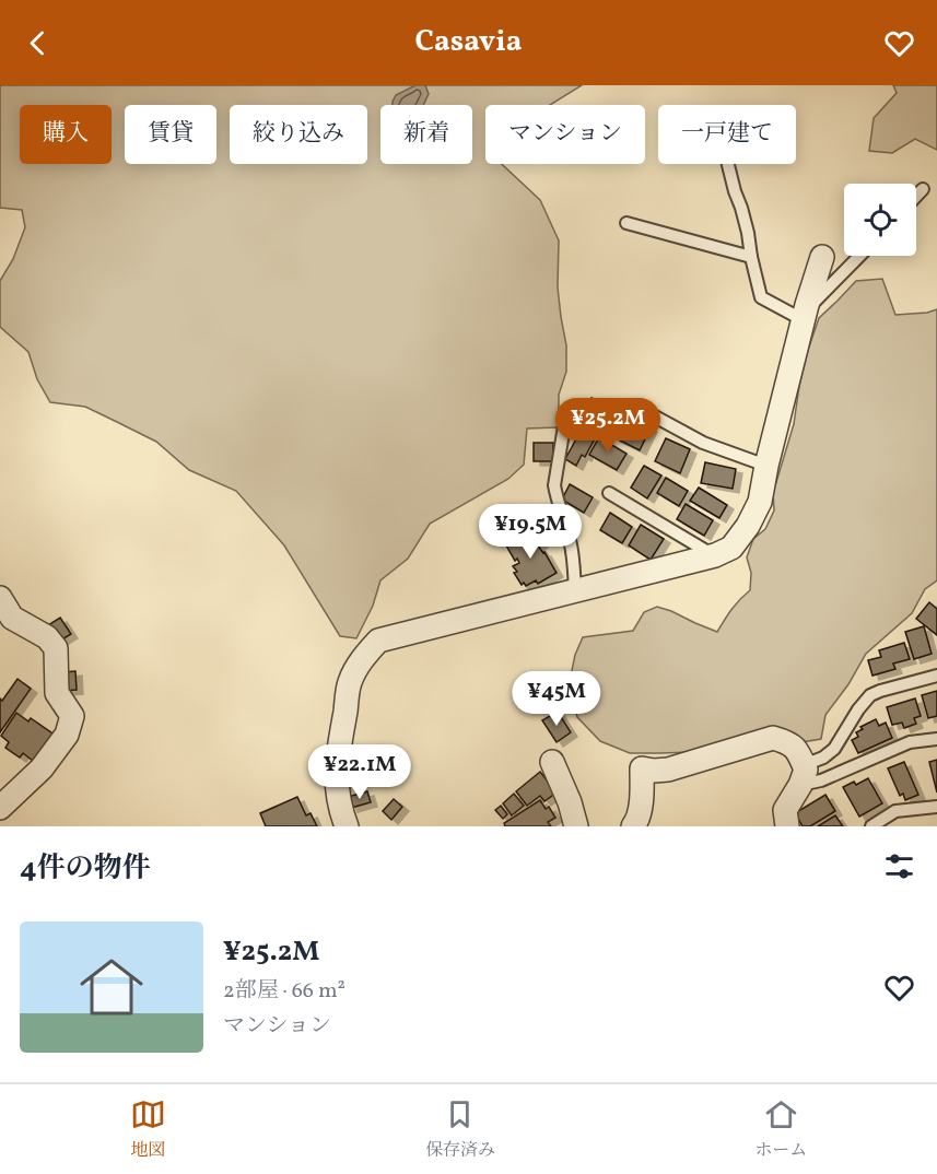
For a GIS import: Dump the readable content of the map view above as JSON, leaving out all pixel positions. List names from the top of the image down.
{
  "page": {
    "header": "Casavia",
    "chip": [
      "購入",
      "賃貸",
      "絞り込み",
      "新着",
      "マンション",
      "一戸建て"
    ],
    "price": [
      "¥25.2M",
      "¥19.5M",
      "¥45M",
      "¥22.1M"
    ],
    "heading": "4件の物件",
    "list": [
      {
        "name": "¥25.2M",
        "note": "2部屋 · 66 m² · マンション"
      }
    ],
    "tabs": ["地図", "保存済み", "ホーム"]
  }
}
